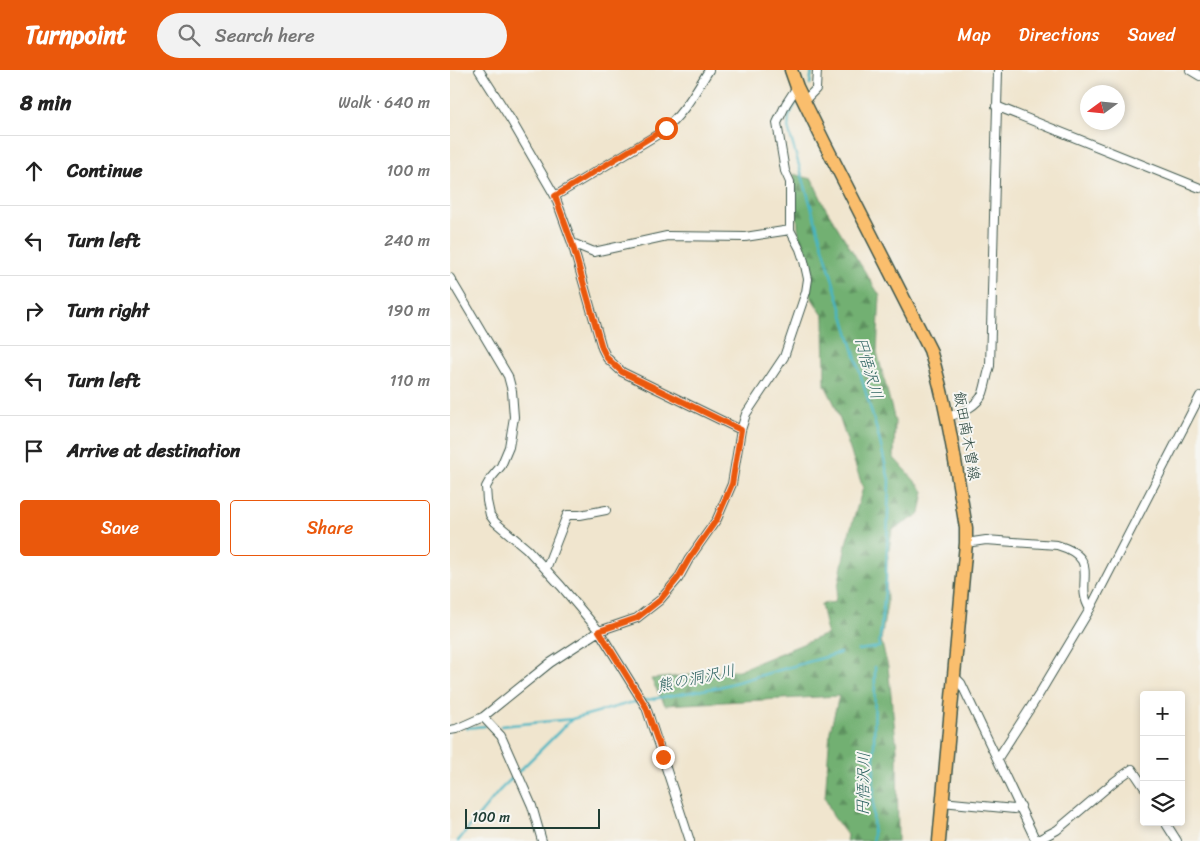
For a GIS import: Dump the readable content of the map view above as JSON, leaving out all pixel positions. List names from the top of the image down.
{
  "streets": {
    "main road": ["飯田南木曽線"]
  },
  "water": ["円悟沢川", "熊の洞沢川"],
  "scale_bar": "100 m",
  "north": "left",
  "page": {
    "header": "Turnpoint",
    "search": "Search here",
    "nav": ["Map", "Directions", "Saved"],
    "heading": ["8 min", "Walk · 640 m"],
    "list": [
      ["Continue", "100 m"],
      ["Turn left", "240 m"],
      ["Turn right", "190 m"],
      ["Turn left", "110 m"],
      "Arrive at destination"
    ],
    "buttons": ["Save", "Share"],
    "map_buttons": ["+", "−"],
    "scale": "100 m"
  }
}
